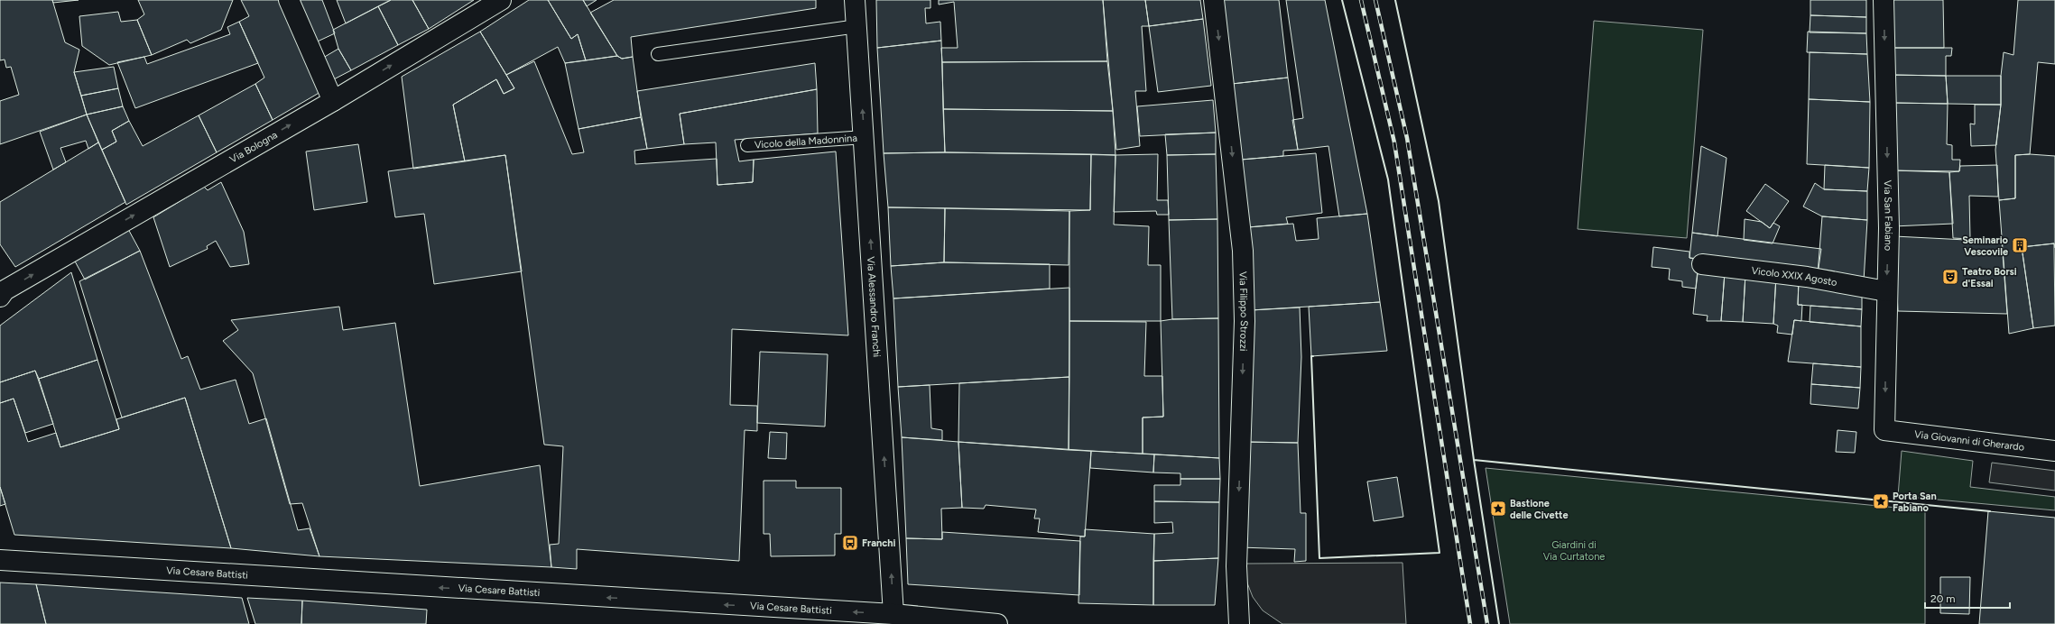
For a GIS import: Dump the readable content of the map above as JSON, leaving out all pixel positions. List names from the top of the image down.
{
  "streets": {
    "street": [
      "Via Bologna",
      "Via San Fabiano",
      "Vicolo XXIX Agosto",
      "Via Alessandro Franchi",
      "Via Filippo Strozzi",
      "Via Giovanni di Gherardo",
      "Via Cesare Battisti"
    ],
    "lane": ["Vicolo della Madonnina"]
  },
  "crossings": [
    ["Vicolo della Madonnina", "Via Alessandro Franchi"],
    ["Via San Fabiano", "Vicolo XXIX Agosto"],
    ["Via San Fabiano", "Via Giovanni di Gherardo"],
    ["Via Alessandro Franchi", "Via Cesare Battisti"]
  ],
  "one_way": [
    "Via Bologna",
    "Via San Fabiano",
    "Via Alessandro Franchi",
    "Via Filippo Strozzi",
    "Via Cesare Battisti"
  ],
  "parks": ["Giardini di Via Curtatone"],
  "places": {
    "building": ["Seminario Vescovile"],
    "theatre": ["Teatro Borsi d'Essai"],
    "place": ["Porta San Fabiano", "Bastione delle Civette"],
    "bus stop": ["Franchi"]
  },
  "scale_bar": "20 m"
}
